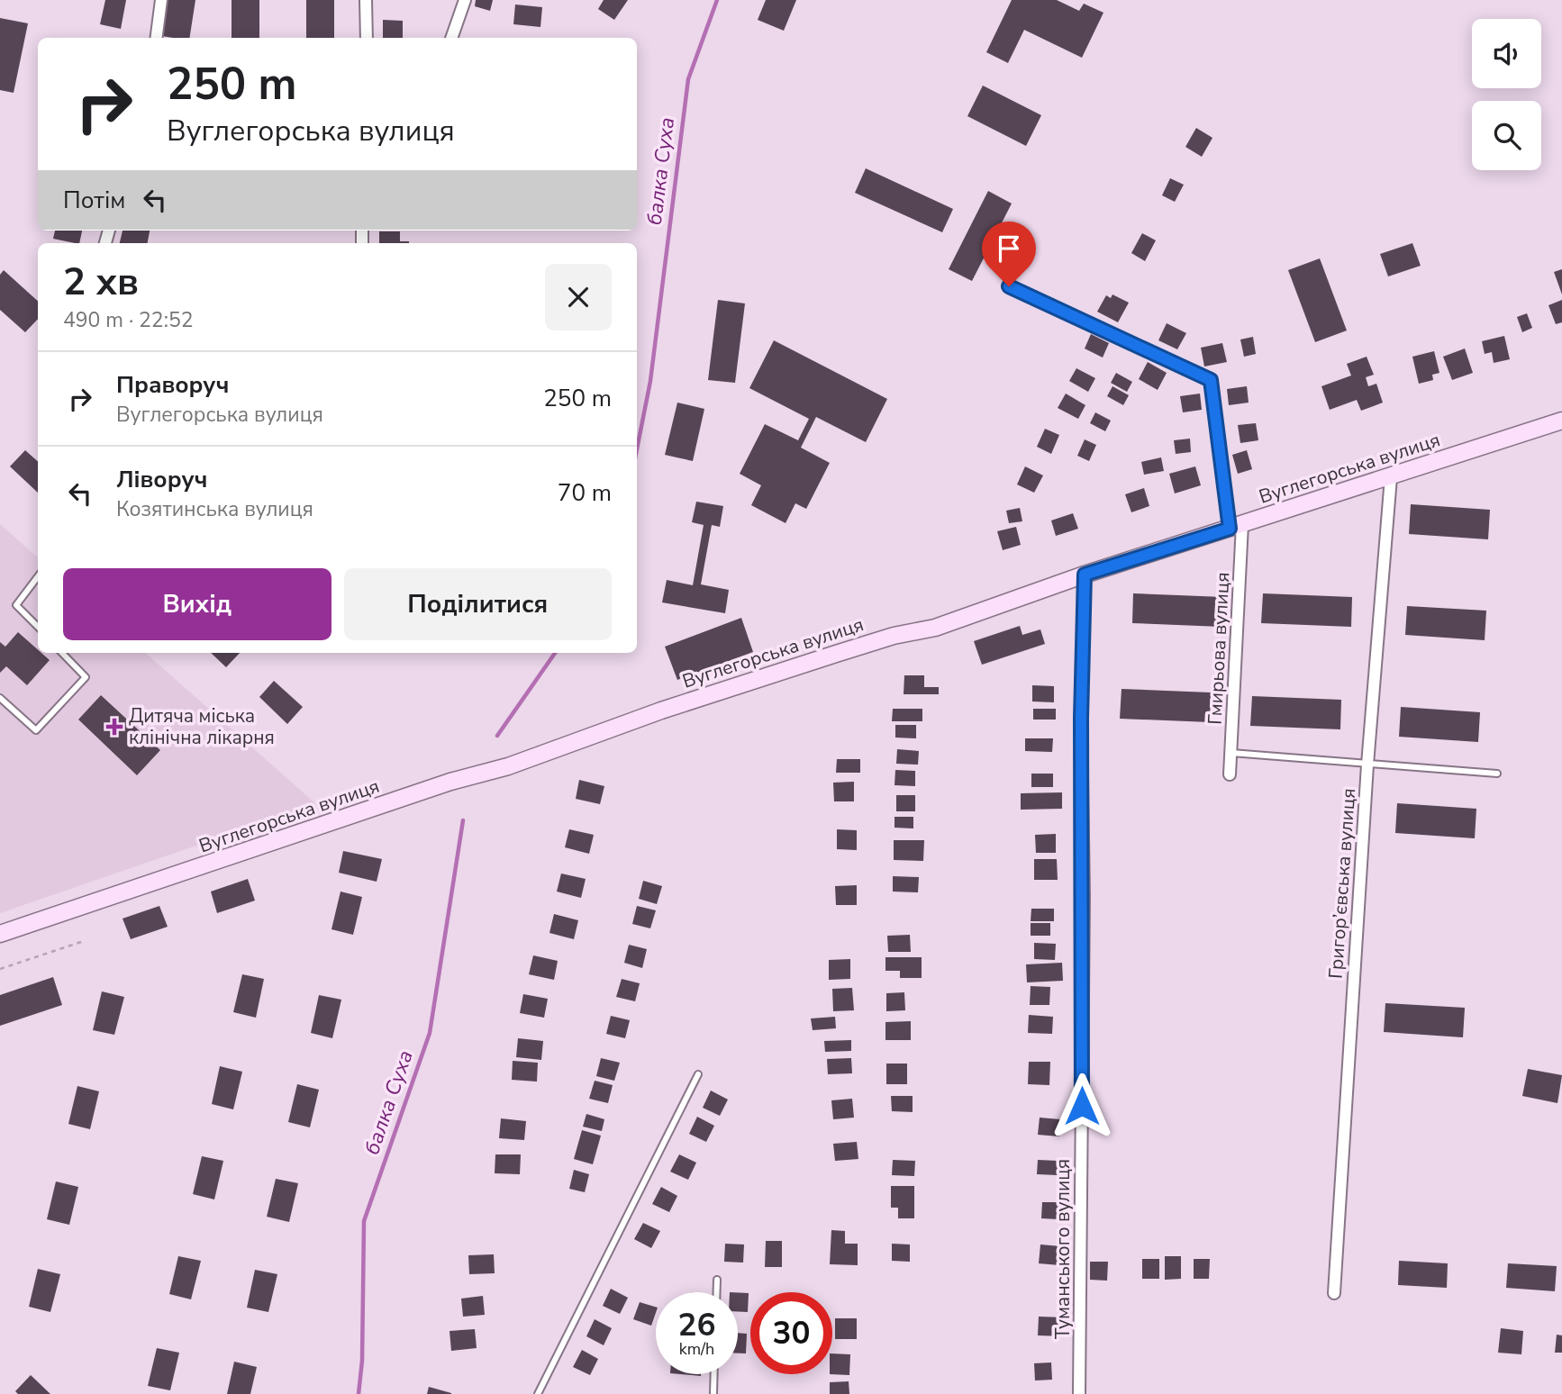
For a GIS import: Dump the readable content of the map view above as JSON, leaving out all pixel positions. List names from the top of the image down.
{
  "streets": {
    "main road": ["Вуглегорська вулиця"],
    "street": ["Гмирьова вулиця", "Григор’євська вулиця", "Туманського вулиця"]
  },
  "crossings": [
    ["Вуглегорська вулиця", "Гмирьова вулиця"],
    ["Вуглегорська вулиця", "Григор’євська вулиця"],
    ["Вуглегорська вулиця", "Туманського вулиця"]
  ],
  "water": ["балка Суха"],
  "places": {
    "health": ["Дитяча міська клінічна лікарня"]
  },
  "page": {
    "turn": ["250 m", "Вуглегорська вулиця"],
    "then": "Потім",
    "heading": ["2 хв", "490 m · 22:52"],
    "list": [
      {
        "name": "Праворуч",
        "note": "Вуглегорська вулиця",
        "value": "250 m"
      },
      {
        "name": "Ліворуч",
        "note": "Козятинська вулиця",
        "value": "70 m"
      }
    ],
    "buttons": ["Вихід", "Поділитися"],
    "speed": "26 km/h",
    "limit": "30"
  }
}
